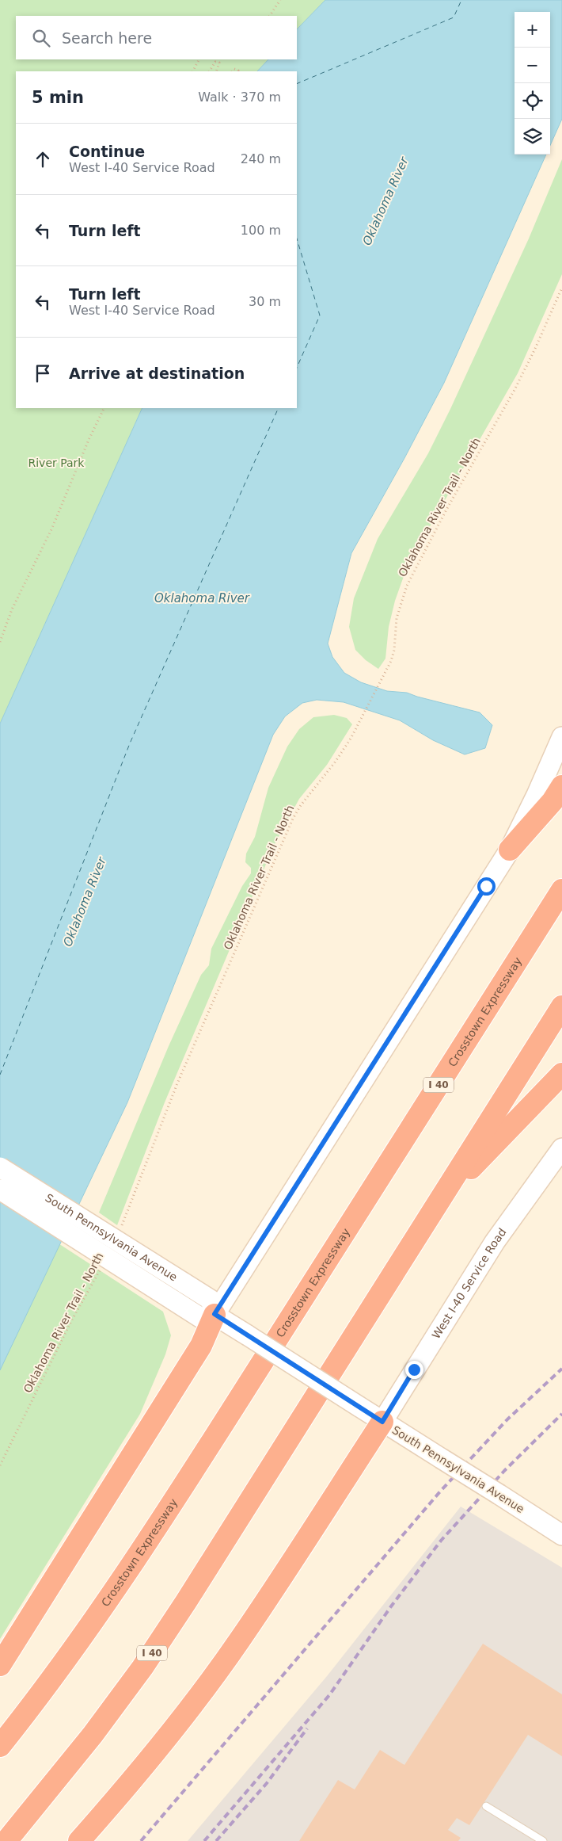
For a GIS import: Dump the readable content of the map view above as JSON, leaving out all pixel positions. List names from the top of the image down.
{
  "streets": {
    "highway": ["Crosstown Expressway", "I 40"],
    "main road": ["South Pennsylvania Avenue", "West I-40 Service Road"],
    "path": ["Oklahoma River Trail - North"]
  },
  "crossings": [
    ["South Pennsylvania Avenue", "West I-40 Service Road"]
  ],
  "water": ["Oklahoma River"],
  "parks": ["River Park"],
  "page": {
    "map_buttons": ["+", "−"],
    "search": "Search here",
    "heading": ["5 min", "Walk · 370 m"],
    "list": [
      ["Continue", "West I-40 Service Road", "240 m"],
      ["Turn left", "100 m"],
      ["Turn left", "West I-40 Service Road", "30 m"],
      "Arrive at destination"
    ]
  }
}
